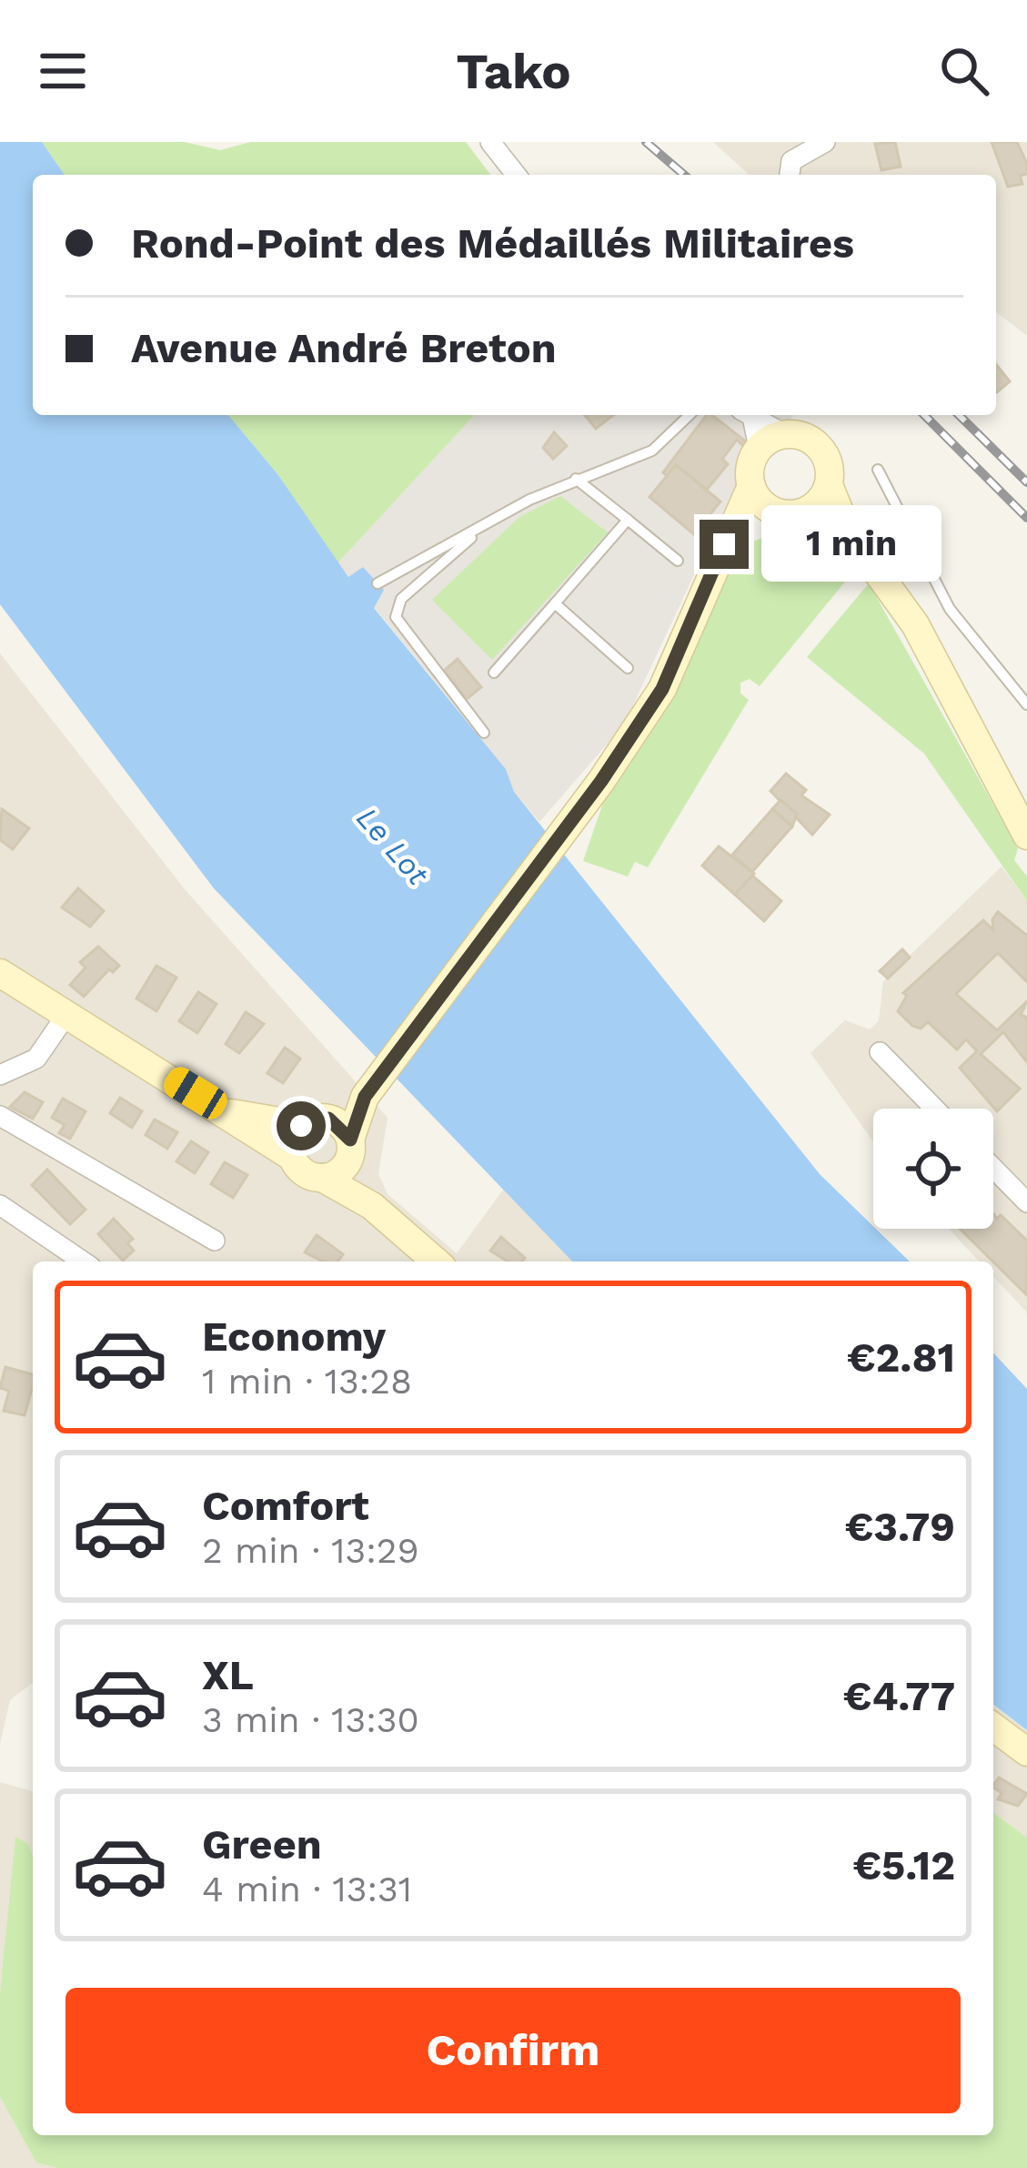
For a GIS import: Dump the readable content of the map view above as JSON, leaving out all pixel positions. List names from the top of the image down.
{
  "water": ["Le Lot"],
  "page": {
    "header": "Tako",
    "banner": ["Rond-Point des Médaillés Militaires", "Avenue André Breton"],
    "bubble": "1 min",
    "list": [
      {
        "name": "Economy",
        "note": "1 min · 13:28",
        "value": "€2.81"
      },
      {
        "name": "Comfort",
        "note": "2 min · 13:29",
        "value": "€3.79"
      },
      {
        "name": "XL",
        "note": "3 min · 13:30",
        "value": "€4.77"
      },
      {
        "name": "Green",
        "note": "4 min · 13:31",
        "value": "€5.12"
      }
    ],
    "buttons": "Confirm"
  }
}
